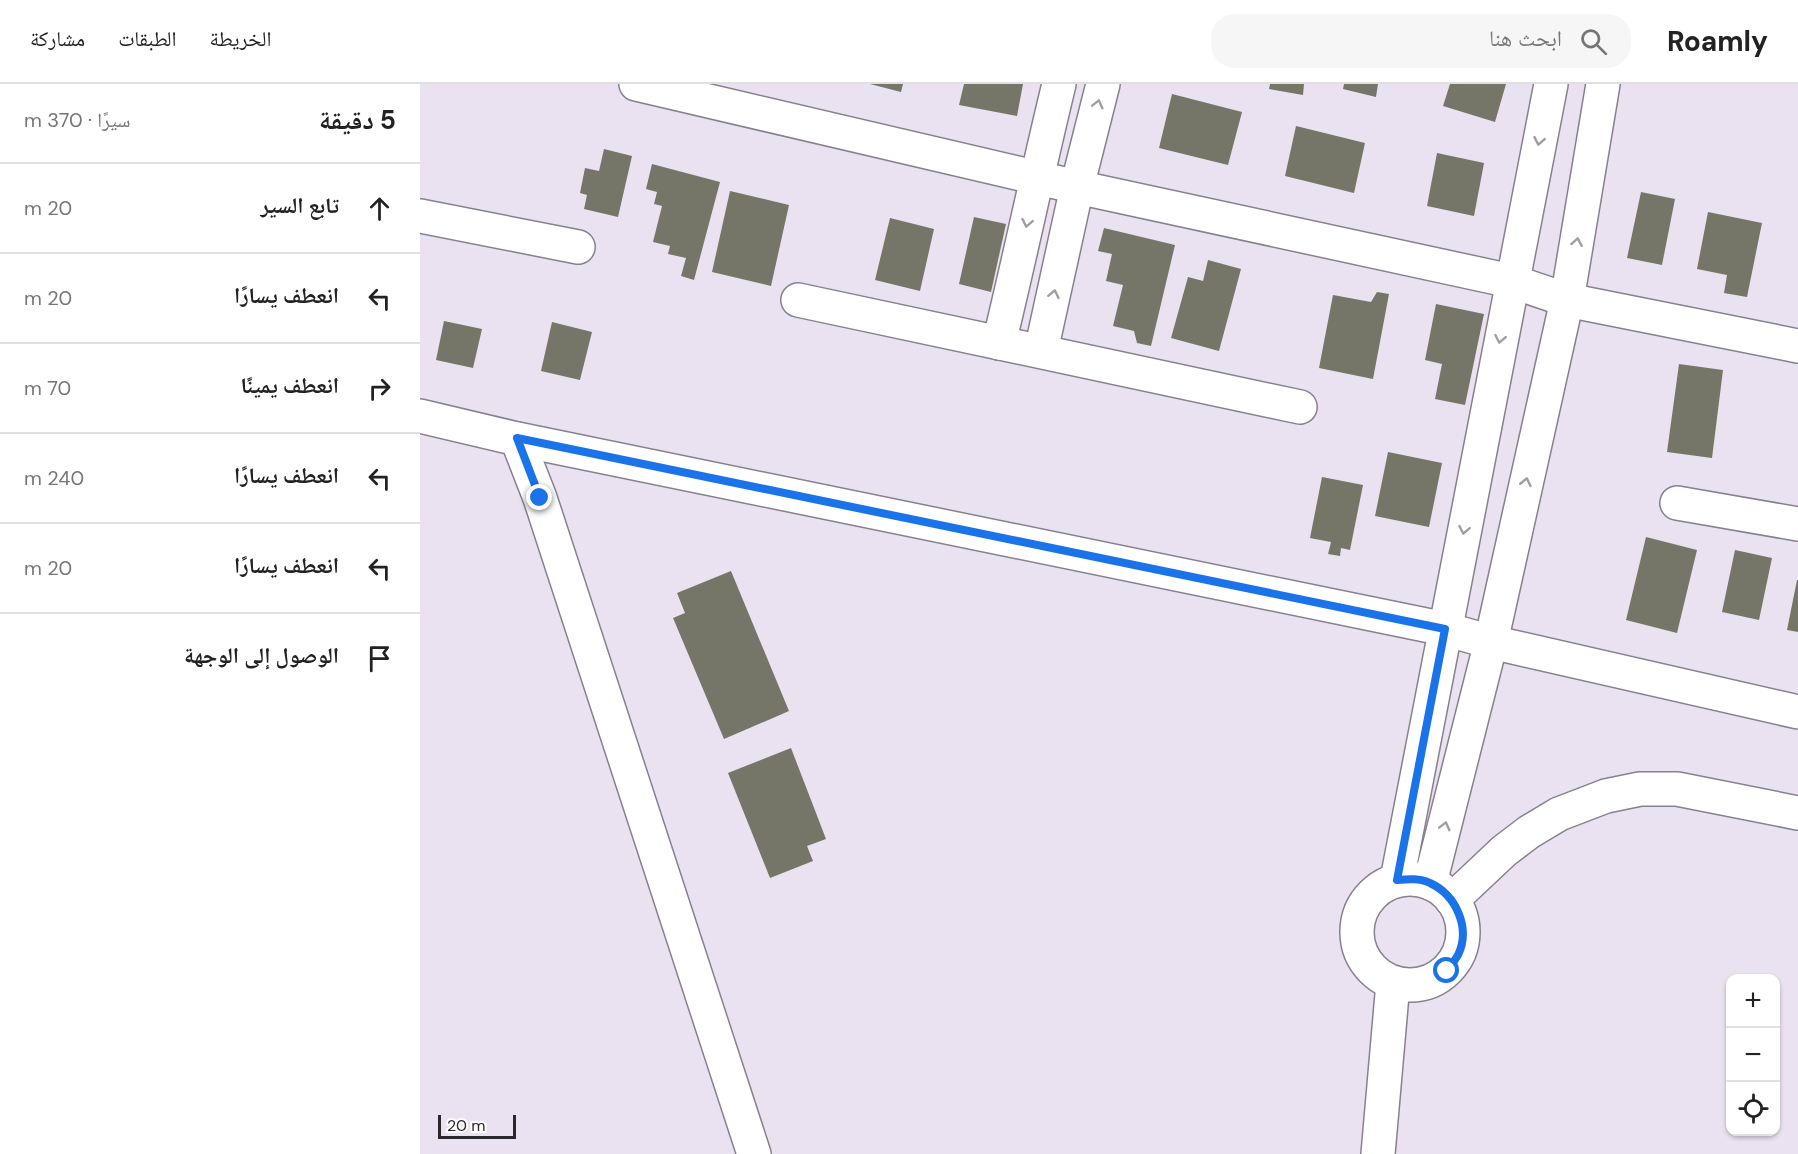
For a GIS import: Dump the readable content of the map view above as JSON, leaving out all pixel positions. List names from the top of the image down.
{
  "scale_bar": "20 m",
  "page": {
    "header": "Roamly",
    "search": "ابحث هنا",
    "nav": ["الخريطة", "الطبقات", "مشاركة"],
    "heading": ["5 دقيقة", "سيرًا · 370 m"],
    "list": [
      ["تابع السير", "20 m"],
      ["انعطف يسارًا", "20 m"],
      ["انعطف يمينًا", "70 m"],
      ["انعطف يسارًا", "240 m"],
      ["انعطف يسارًا", "20 m"],
      "الوصول إلى الوجهة"
    ],
    "map_buttons": ["+", "−"],
    "scale": "20 m"
  }
}
